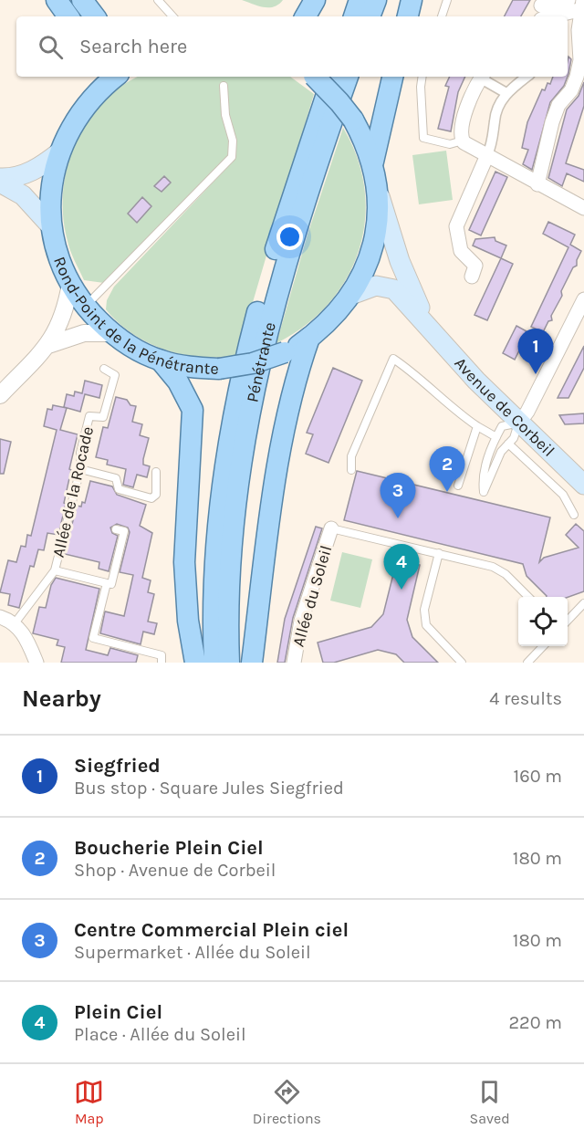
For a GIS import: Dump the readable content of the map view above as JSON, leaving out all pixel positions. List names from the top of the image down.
{
  "streets": {
    "main road": ["Rond-Point de la Pénétrante", "Pénétrante", "Avenue de Corbeil"],
    "street": ["Allée du Soleil"],
    "lane": ["Allée de la Rocade"]
  },
  "crossings": [
    ["Rond-Point de la Pénétrante", "Avenue de Corbeil"]
  ],
  "page": {
    "search": "Search here",
    "pins": [
      "1",
      "2",
      "3",
      "4"
    ],
    "heading": ["Nearby", "4 results"],
    "list": [
      {
        "mark": "1",
        "name": "Siegfried",
        "note": "Bus stop · Square Jules Siegfried",
        "value": "160 m"
      },
      {
        "mark": "2",
        "name": "Boucherie Plein Ciel",
        "note": "Shop · Avenue de Corbeil",
        "value": "180 m"
      },
      {
        "mark": "3",
        "name": "Centre Commercial Plein ciel",
        "note": "Supermarket · Allée du Soleil",
        "value": "180 m"
      },
      {
        "mark": "4",
        "name": "Plein Ciel",
        "note": "Place · Allée du Soleil",
        "value": "220 m"
      }
    ],
    "nav": ["Map", "Directions", "Saved"]
  }
}
